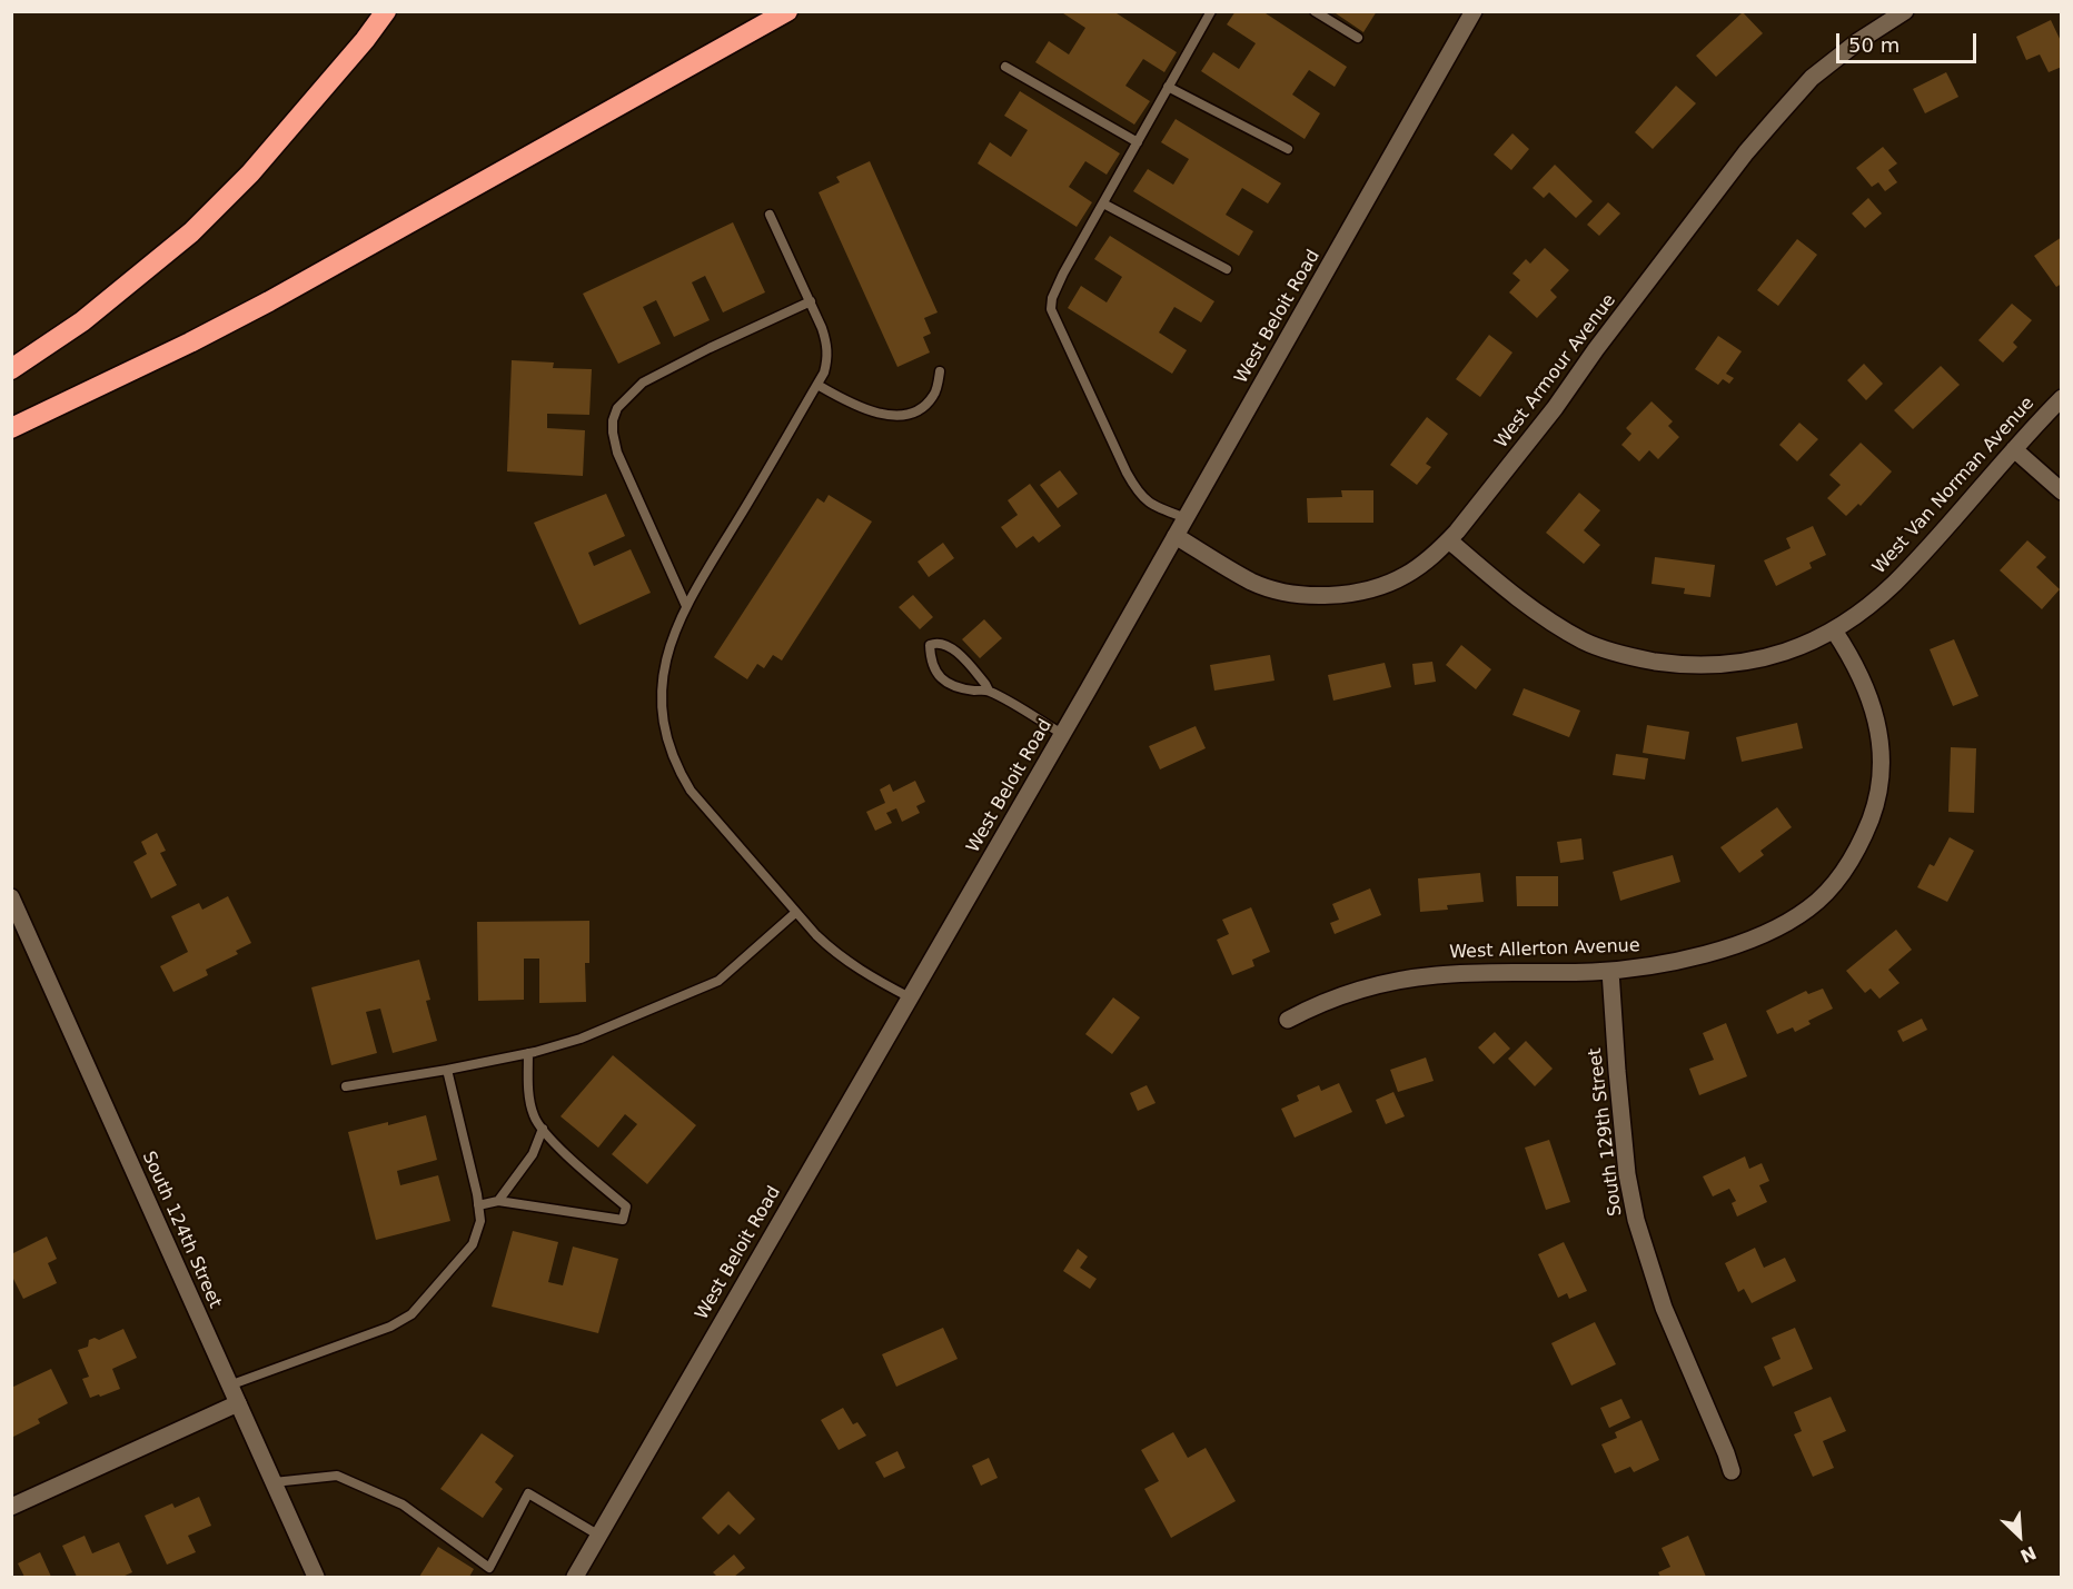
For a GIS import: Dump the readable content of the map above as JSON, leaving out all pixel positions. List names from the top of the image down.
{
  "streets": {
    "street": [
      "West Beloit Road",
      "West Armour Avenue",
      "West Van Norman Avenue",
      "West Allerton Avenue",
      "South 129th Street",
      "South 124th Street"
    ]
  },
  "crossings": [
    ["West Beloit Road", "West Armour Avenue"],
    ["West Armour Avenue", "West Van Norman Avenue"],
    ["West Van Norman Avenue", "West Allerton Avenue"],
    ["West Allerton Avenue", "South 129th Street"]
  ],
  "scale_bar": "50 m",
  "north": "bottom right"
}
